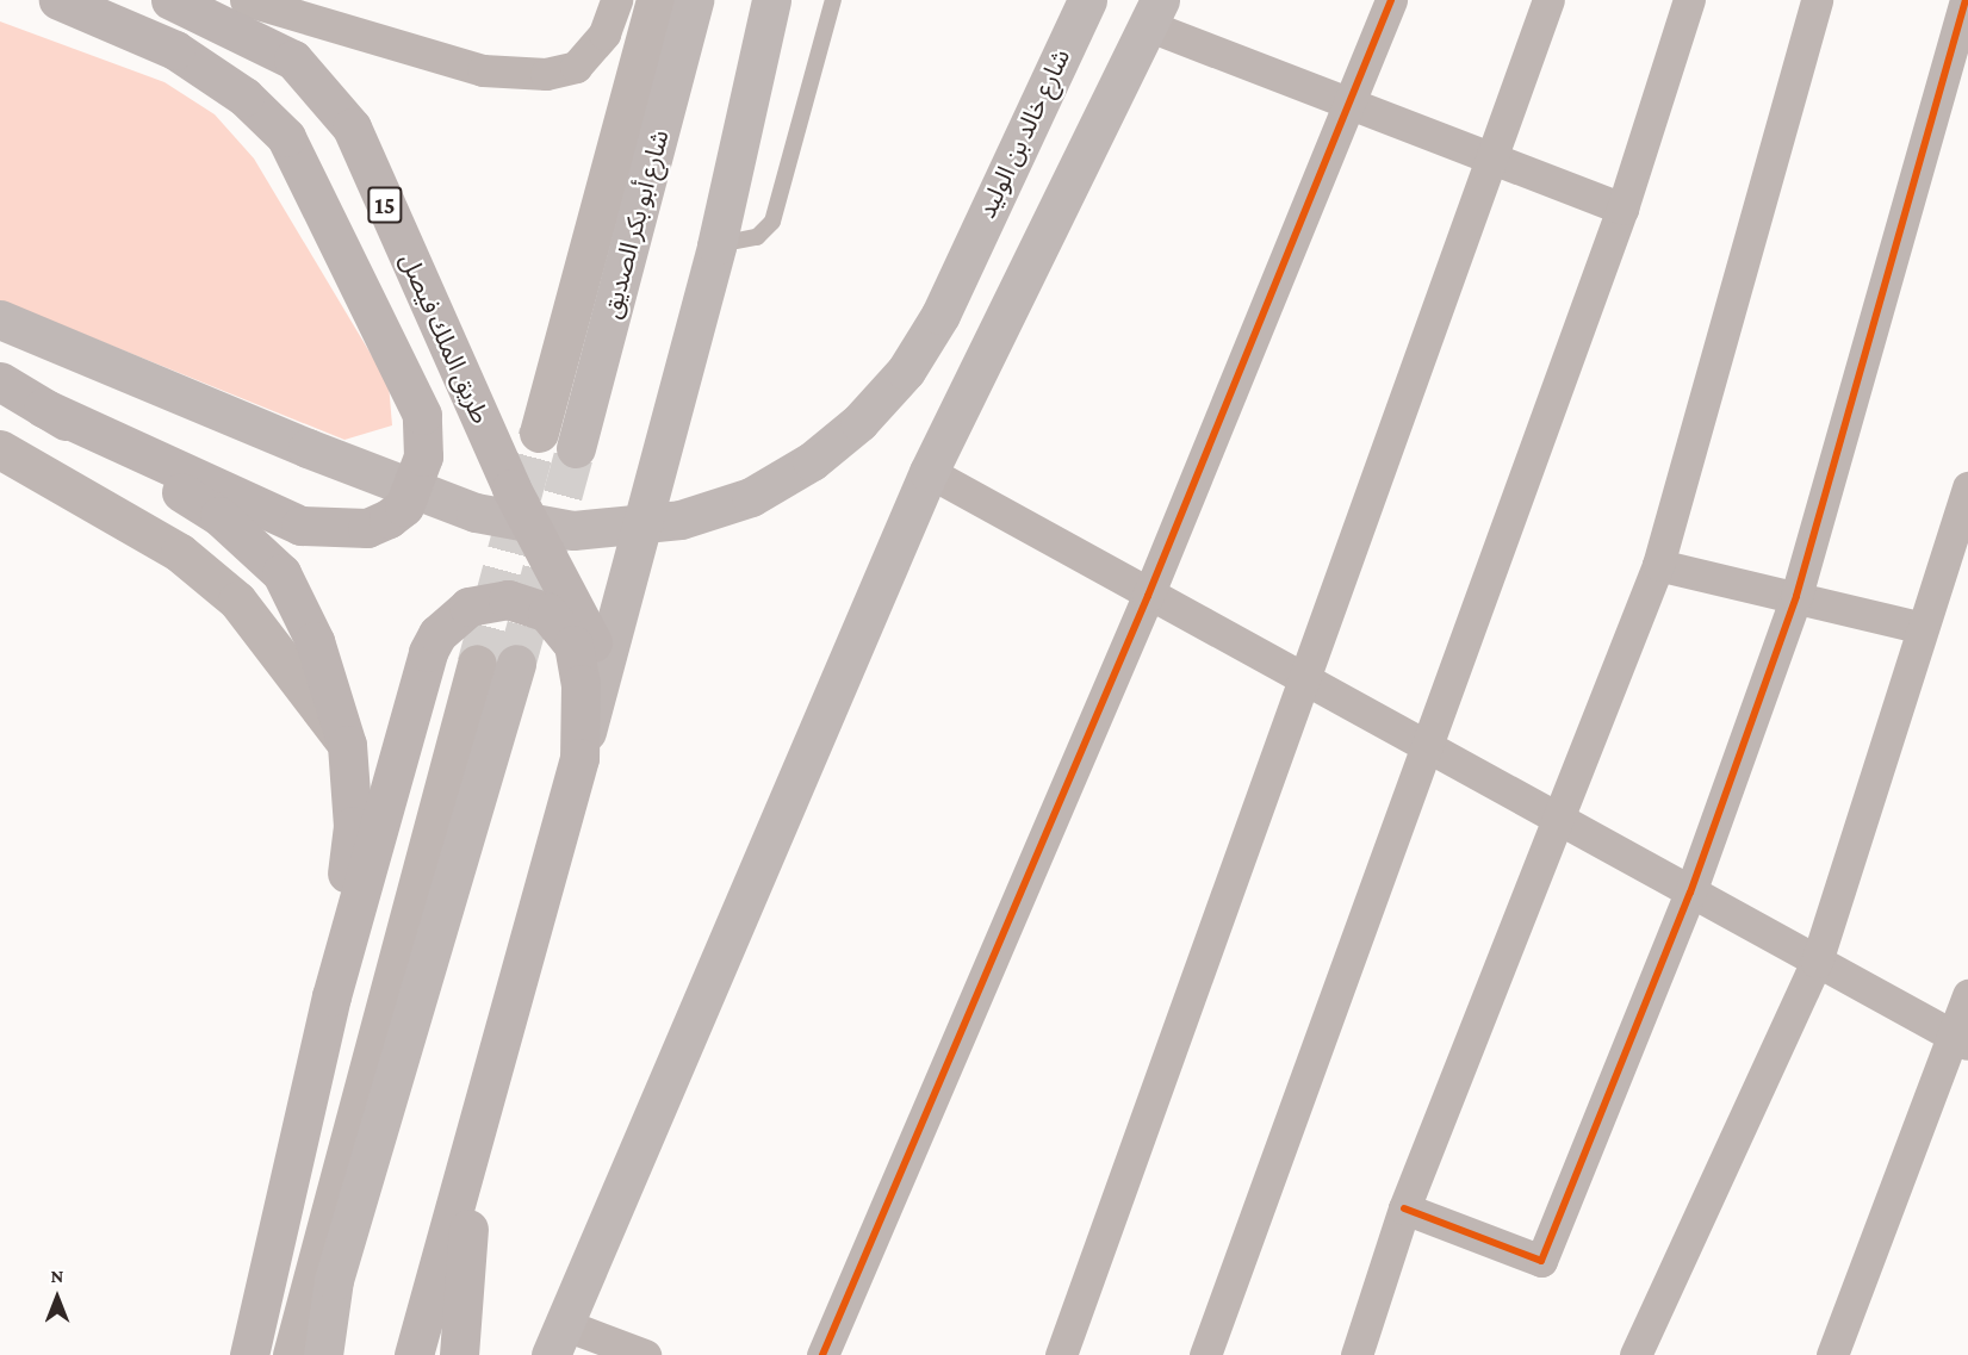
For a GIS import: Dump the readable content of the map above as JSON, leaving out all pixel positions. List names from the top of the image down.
{
  "streets": {
    "highway": ["15", "طريق الملك فيصل"],
    "main road": ["شارع خالد بن الوليد", "شارع أبو بكر الصديق"]
  },
  "north": "top"
}
